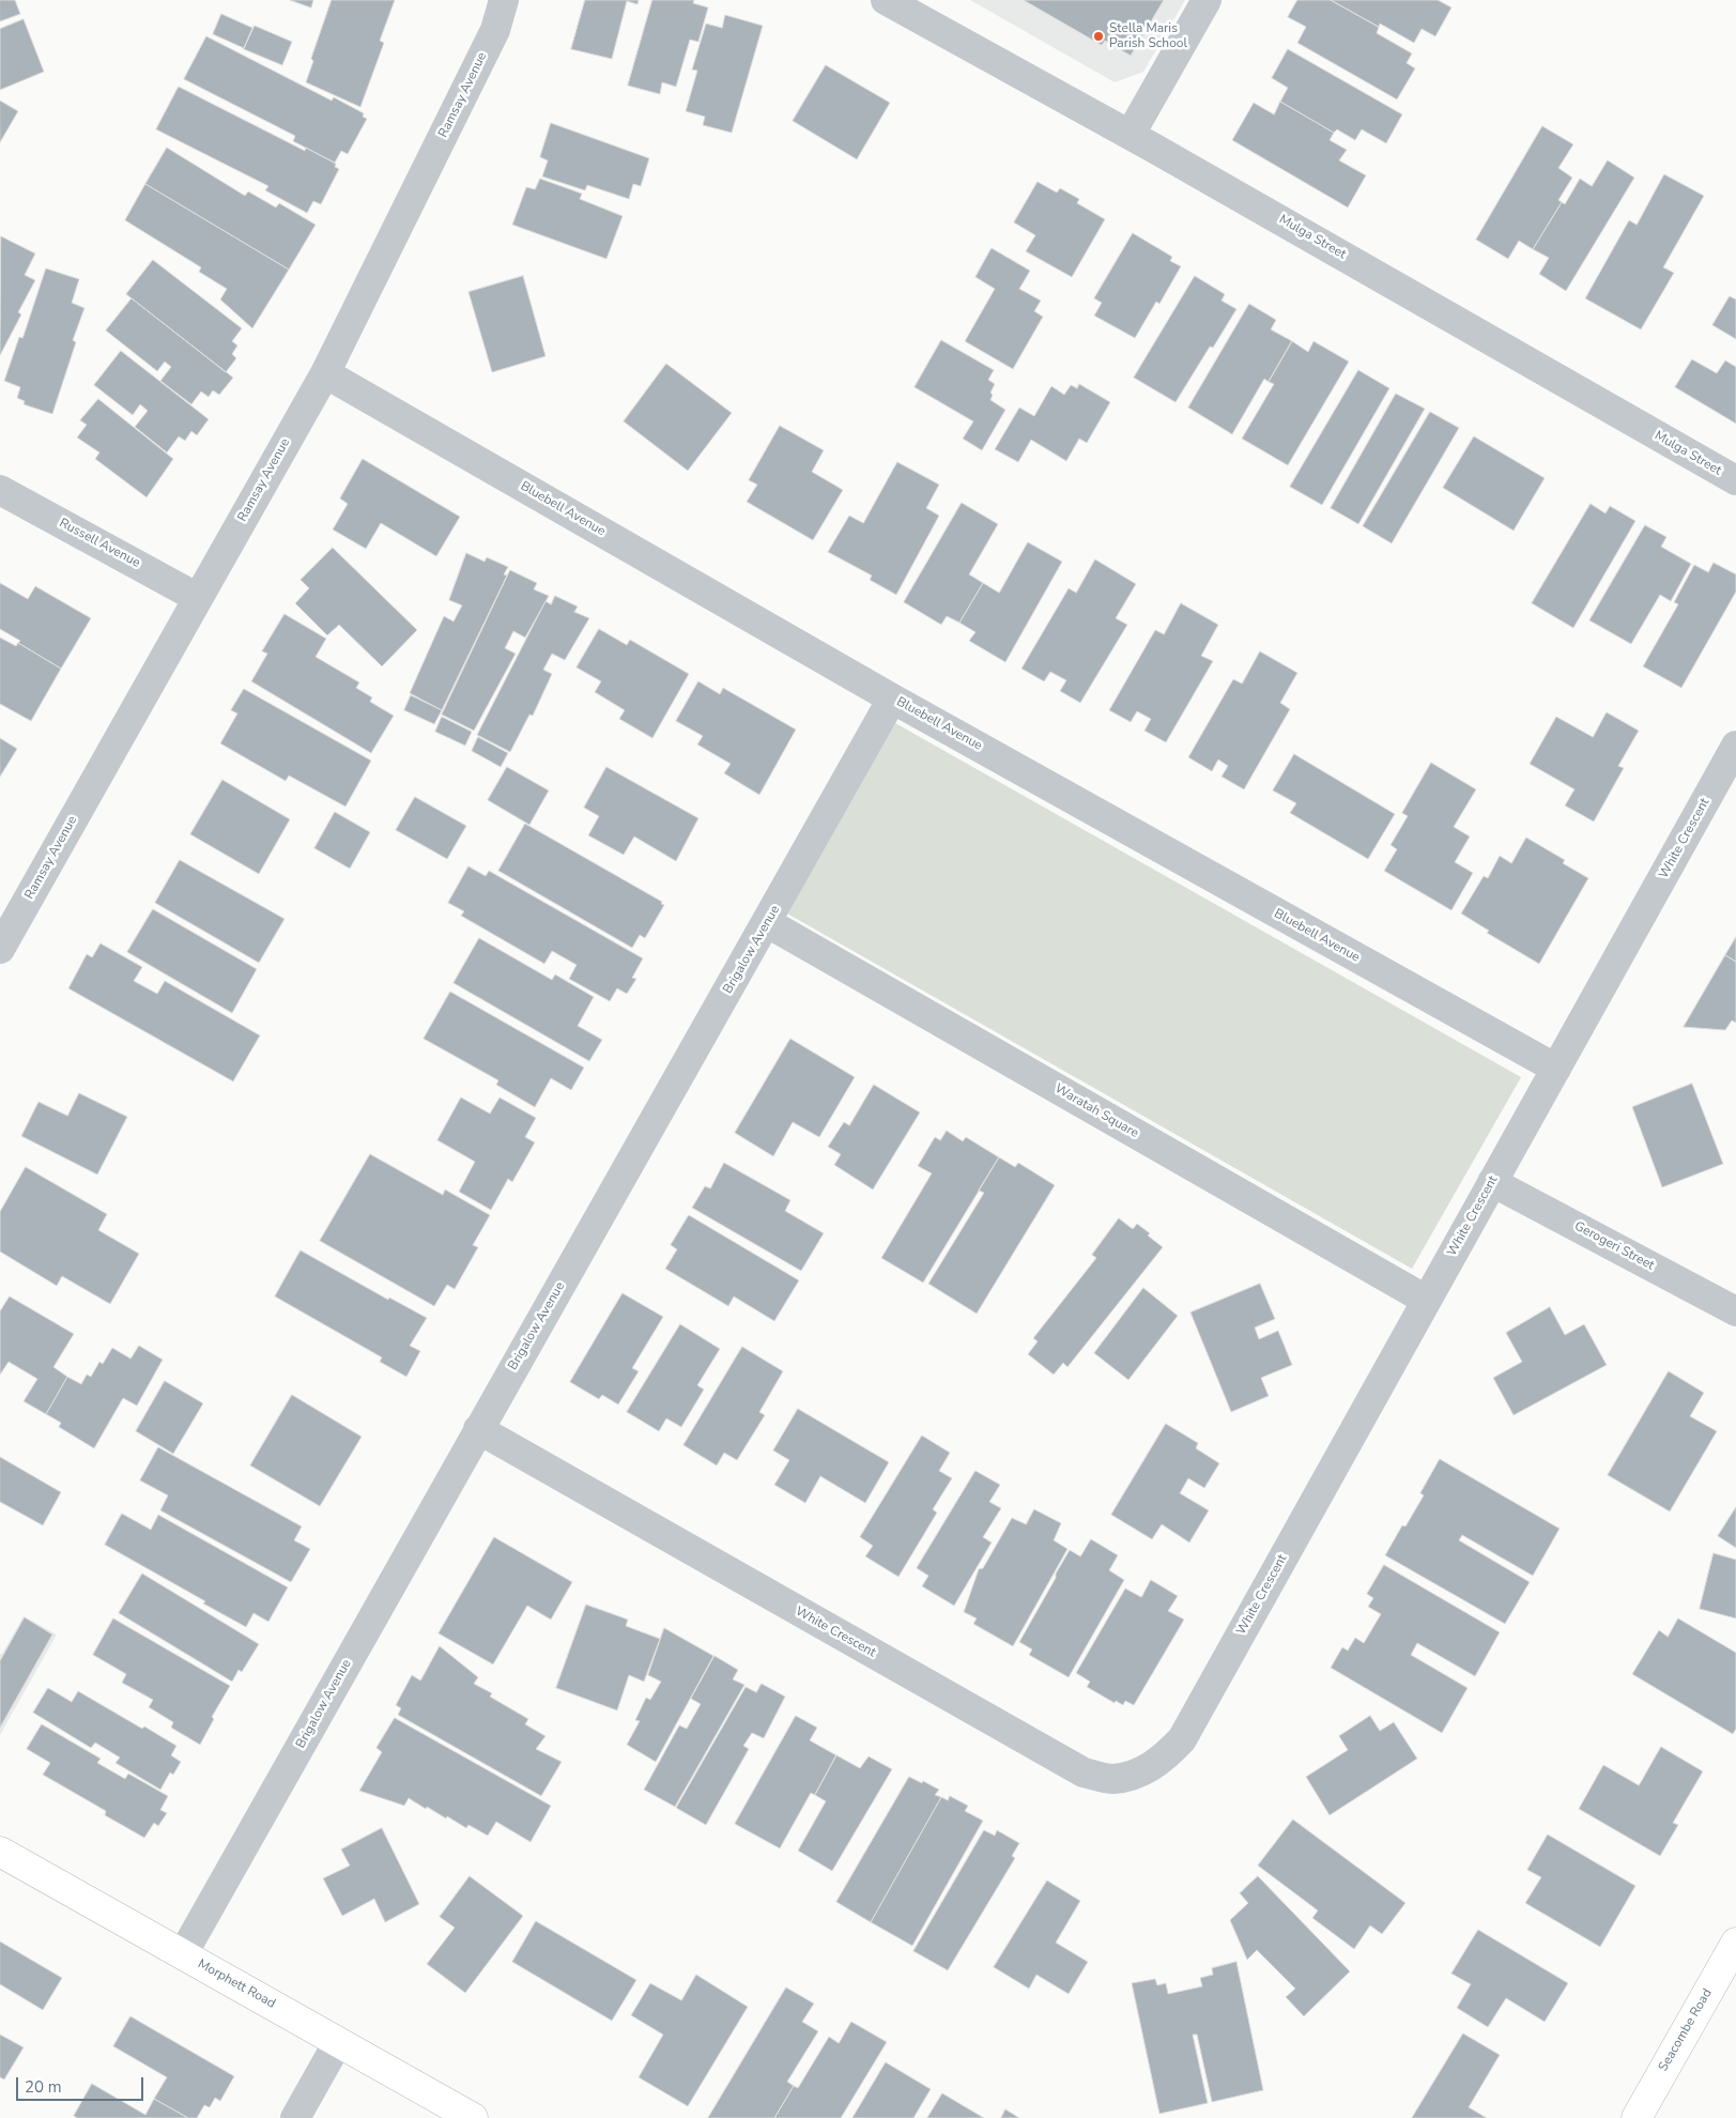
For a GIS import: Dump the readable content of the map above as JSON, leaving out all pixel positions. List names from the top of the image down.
{
  "streets": {
    "main road": ["Morphett Road", "Seacombe Road"],
    "street": [
      "Ramsay Avenue",
      "Mulga Street",
      "Bluebell Avenue",
      "Russell Avenue",
      "White Crescent",
      "Brigalow Avenue",
      "Waratah Square",
      "Gerogeri Street"
    ]
  },
  "crossings": [
    ["Ramsay Avenue", "Bluebell Avenue"],
    ["Ramsay Avenue", "Russell Avenue"],
    ["Bluebell Avenue", "White Crescent"],
    ["Bluebell Avenue", "Brigalow Avenue"],
    ["White Crescent", "Brigalow Avenue"],
    ["White Crescent", "Waratah Square"],
    ["White Crescent", "Gerogeri Street"],
    ["Brigalow Avenue", "Waratah Square"],
    ["Brigalow Avenue", "Morphett Road"]
  ],
  "places": ["Stella Maris Parish School"],
  "scale_bar": "20 m"
}
